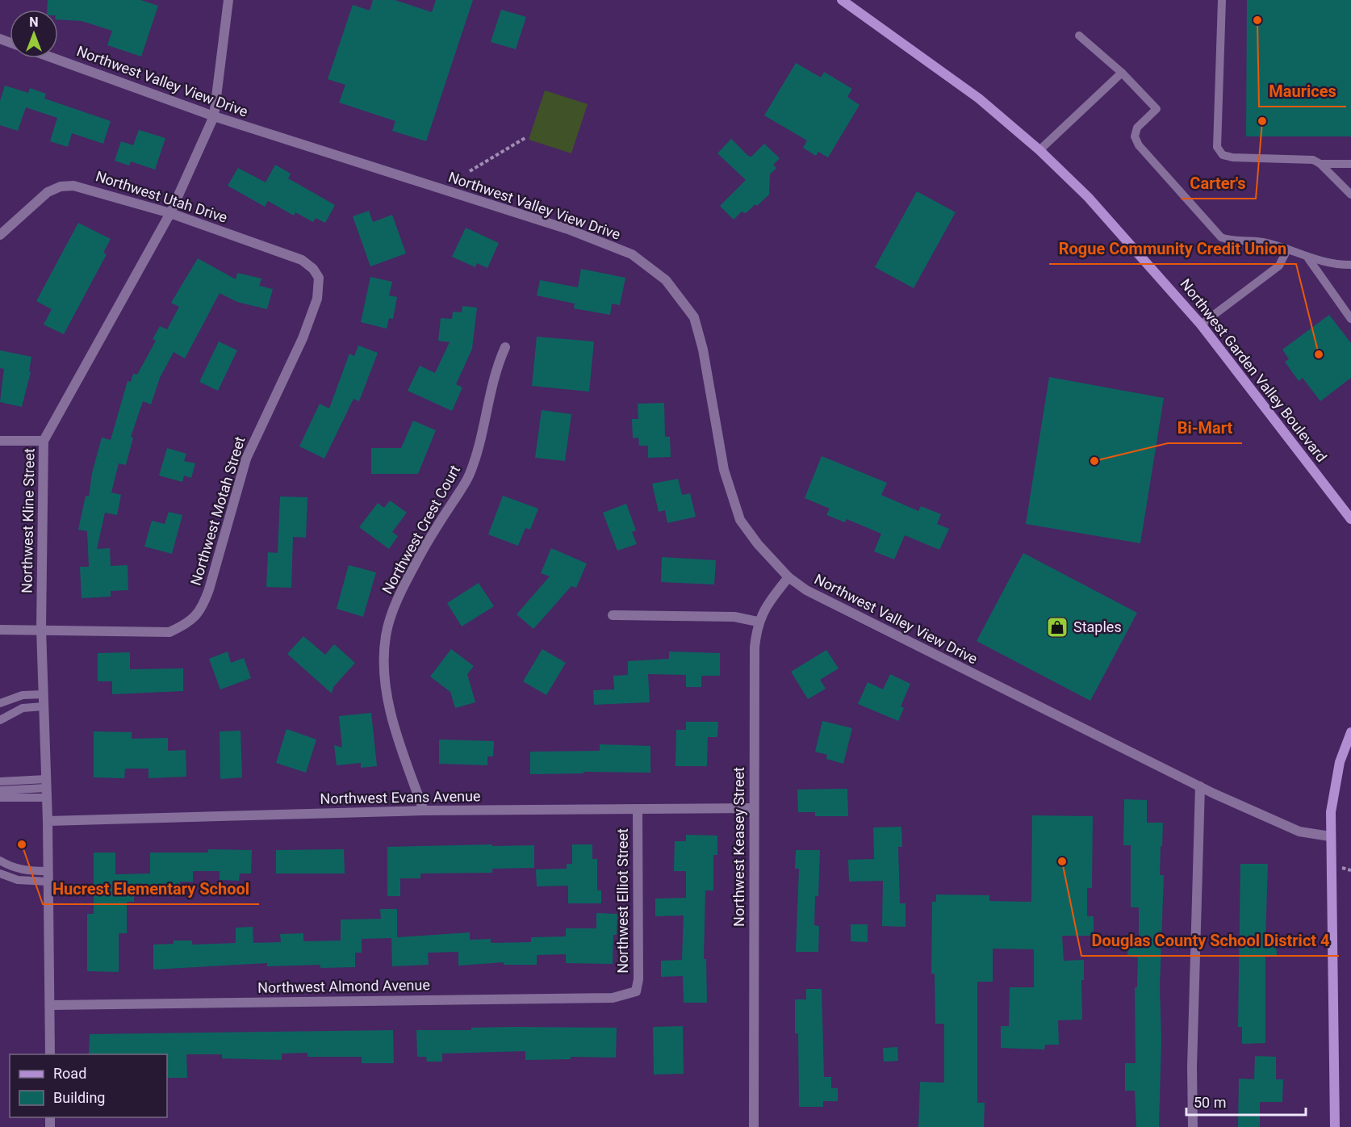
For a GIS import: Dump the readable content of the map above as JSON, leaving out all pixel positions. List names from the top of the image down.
{
  "streets": {
    "main road": ["Northwest Garden Valley Boulevard"],
    "street": [
      "Northwest Valley View Drive",
      "Northwest Utah Drive",
      "Northwest Motah Street",
      "Northwest Kline Street",
      "Northwest Crest Court",
      "Northwest Evans Avenue",
      "Northwest Keasey Street",
      "Northwest Elliot Street",
      "Northwest Almond Avenue"
    ]
  },
  "crossings": [
    ["Northwest Valley View Drive", "Northwest Kline Street"],
    ["Northwest Valley View Drive", "Northwest Keasey Street"],
    ["Northwest Utah Drive", "Northwest Motah Street"],
    ["Northwest Utah Drive", "Northwest Kline Street"],
    ["Northwest Motah Street", "Northwest Kline Street"],
    ["Northwest Kline Street", "Northwest Evans Avenue"],
    ["Northwest Kline Street", "Northwest Almond Avenue"],
    ["Northwest Crest Court", "Northwest Evans Avenue"],
    ["Northwest Evans Avenue", "Northwest Keasey Street"],
    ["Northwest Evans Avenue", "Northwest Elliot Street"],
    ["Northwest Elliot Street", "Northwest Almond Avenue"]
  ],
  "places": {
    "other": [
      "Maurices",
      "Carter's",
      "Rogue Community Credit Union",
      "Bi-Mart",
      "Hucrest Elementary School",
      "Douglas County School District 4"
    ],
    "shop": ["Staples"]
  },
  "legend": ["Road", "Building"],
  "scale_bar": "50 m",
  "north": "top"
}
